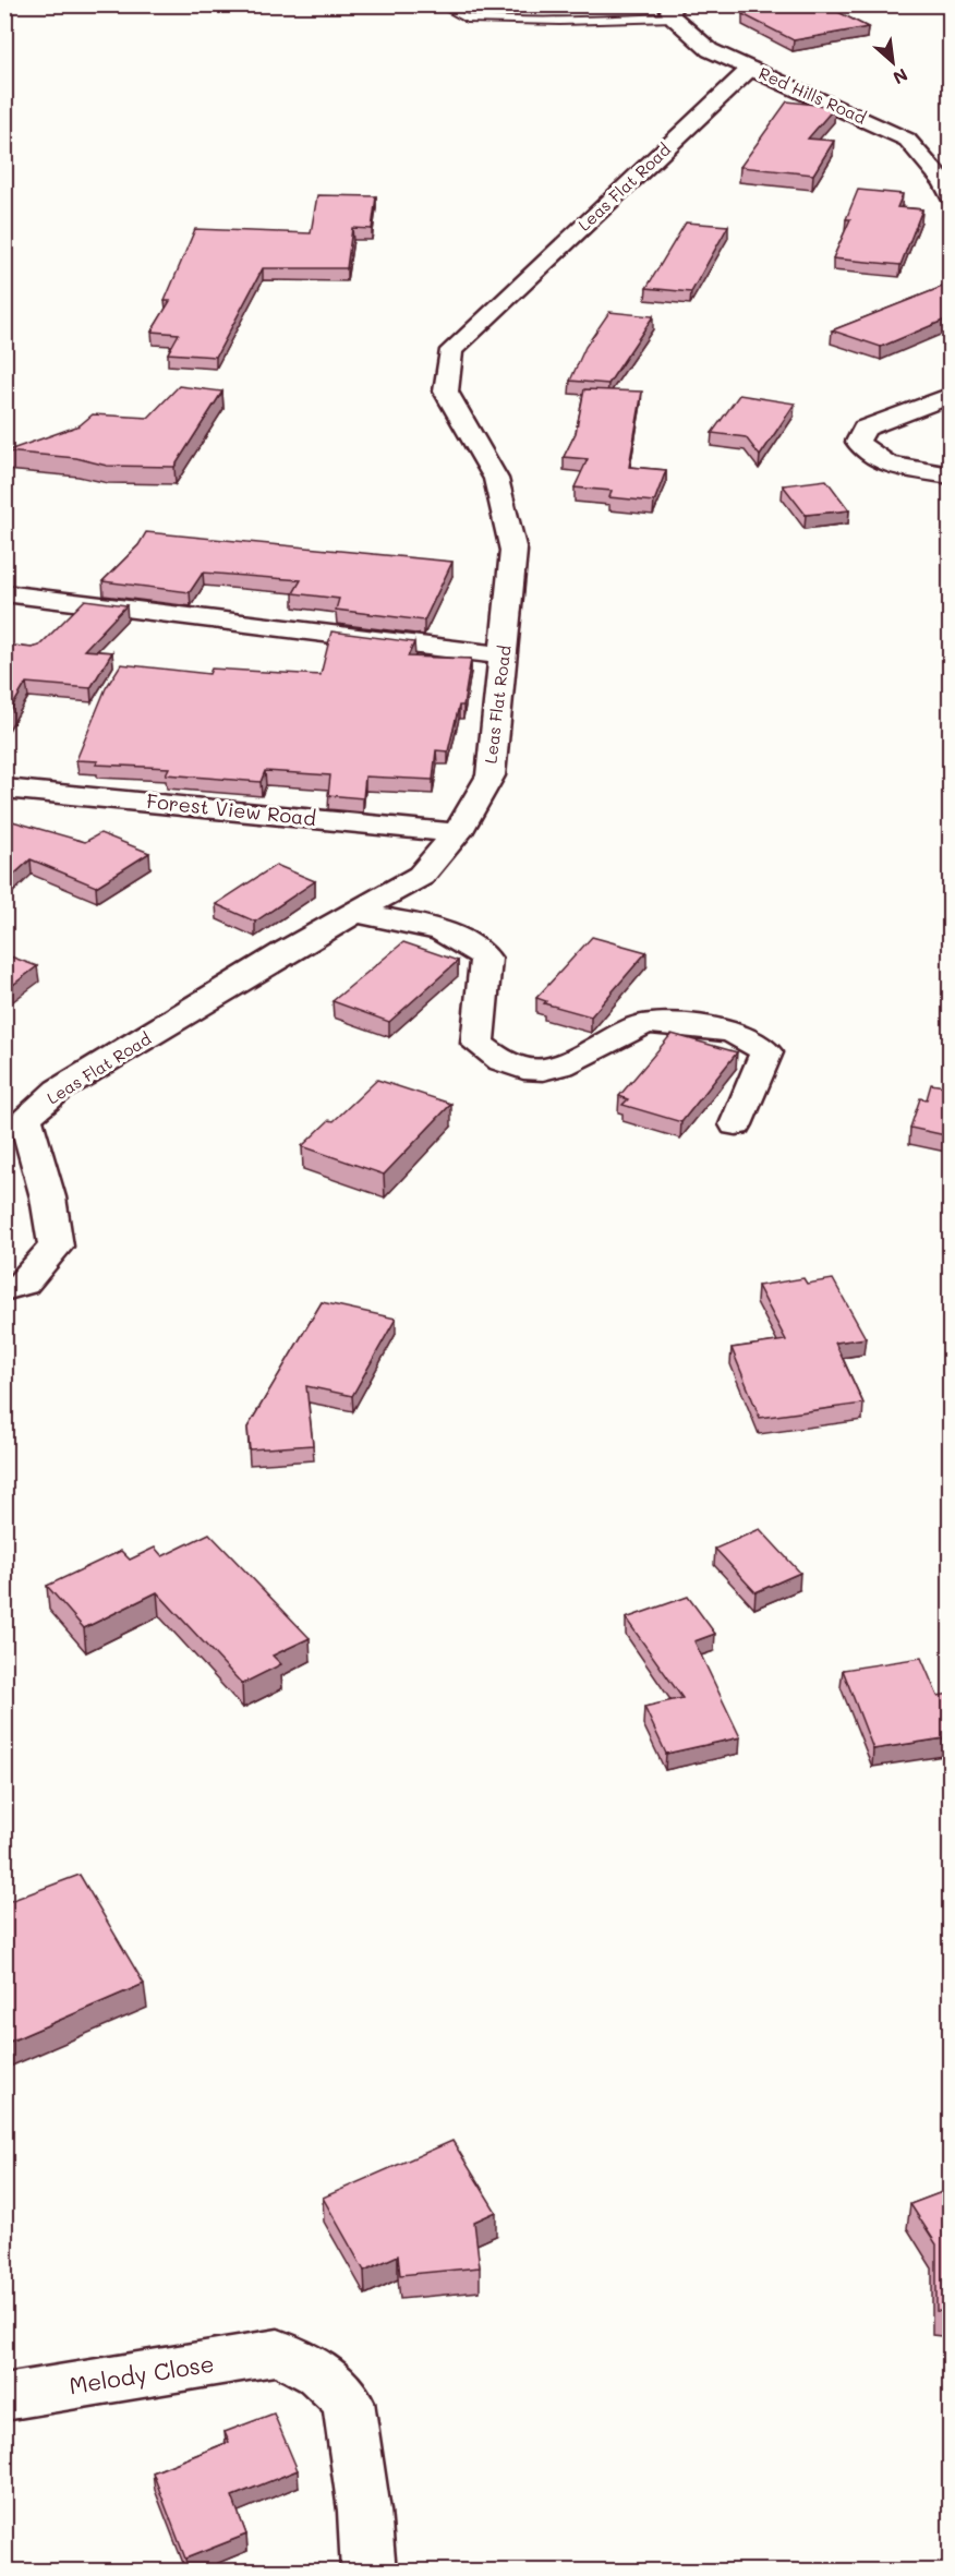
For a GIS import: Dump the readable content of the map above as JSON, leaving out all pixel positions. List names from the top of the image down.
{
  "streets": {
    "street": [
      "Red Hills Road",
      "Leas Flat Road",
      "Forest View Road",
      "Melody Close"
    ]
  },
  "crossings": [
    ["Red Hills Road", "Leas Flat Road"],
    ["Leas Flat Road", "Forest View Road"]
  ],
  "north": "bottom right"
}
